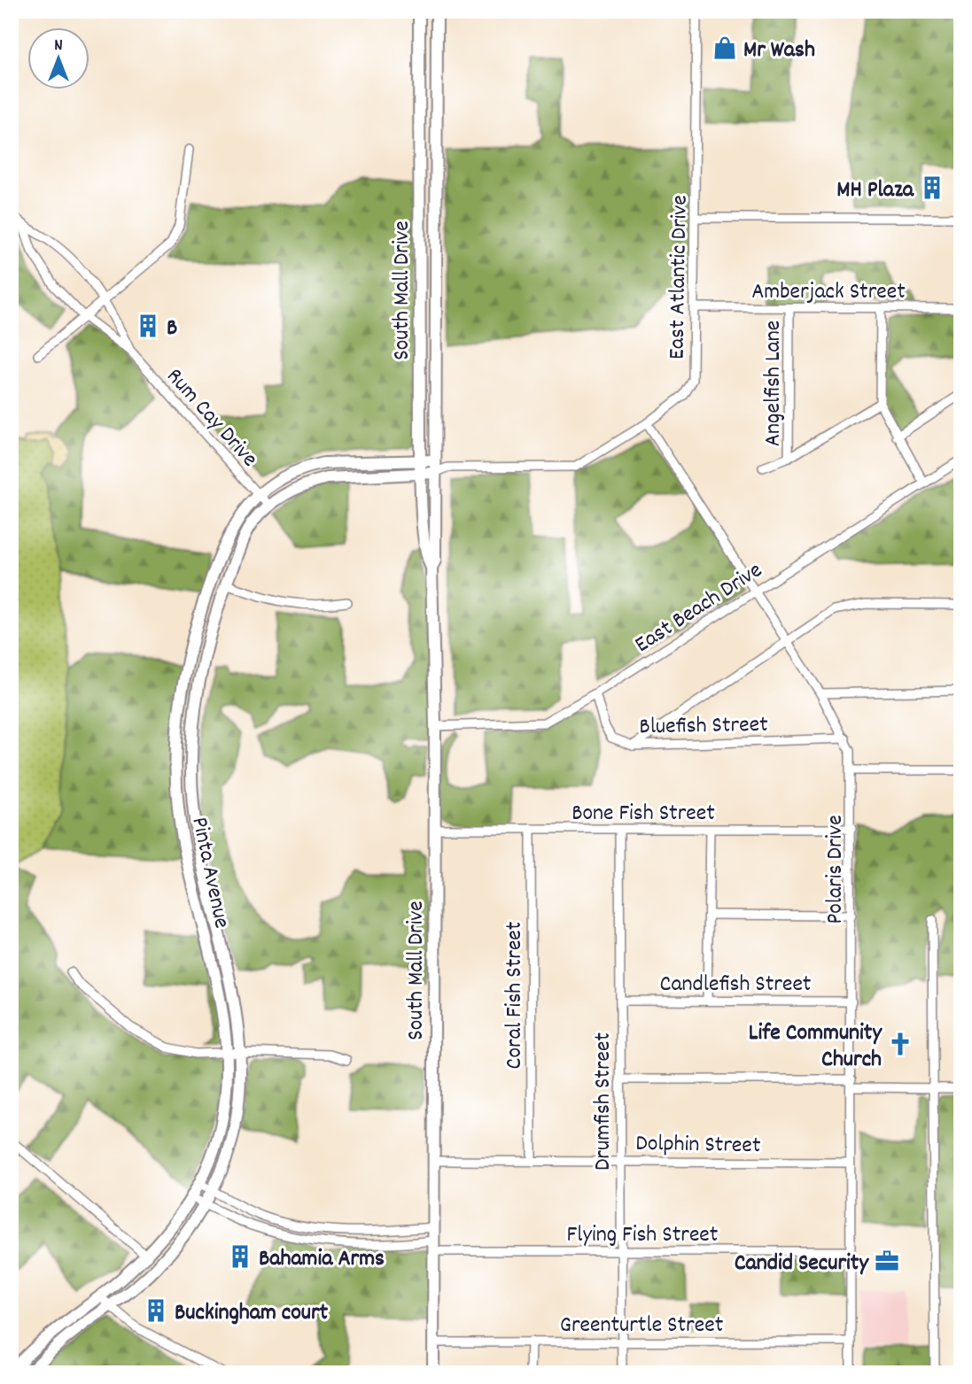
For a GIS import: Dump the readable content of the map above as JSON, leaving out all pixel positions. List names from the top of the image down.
{
  "streets": {
    "street": [
      "East Atlantic Drive",
      "Amberjack Street",
      "South Mall Drive",
      "Angelfish Lane",
      "Rum Cay Drive",
      "East Beach Drive",
      "Bluefish Street",
      "Bone Fish Street",
      "Polaris Drive",
      "Pinta Avenue",
      "Candlefish Street",
      "Coral Fish Street",
      "Drumfish Street",
      "Dolphin Street",
      "Flying Fish Street",
      "Greenturtle Street"
    ]
  },
  "crossings": [
    ["East Atlantic Drive", "Amberjack Street"],
    ["East Atlantic Drive", "South Mall Drive"],
    ["East Atlantic Drive", "Polaris Drive"],
    ["East Atlantic Drive", "Pinta Avenue"],
    ["Amberjack Street", "Angelfish Lane"],
    ["South Mall Drive", "East Beach Drive"],
    ["South Mall Drive", "Bone Fish Street"],
    ["South Mall Drive", "Pinta Avenue"],
    ["South Mall Drive", "Dolphin Street"],
    ["South Mall Drive", "Flying Fish Street"],
    ["South Mall Drive", "Greenturtle Street"],
    ["Rum Cay Drive", "Pinta Avenue"],
    ["East Beach Drive", "Bluefish Street"],
    ["East Beach Drive", "Polaris Drive"],
    ["Bluefish Street", "Polaris Drive"],
    ["Bone Fish Street", "Polaris Drive"],
    ["Bone Fish Street", "Coral Fish Street"],
    ["Bone Fish Street", "Drumfish Street"],
    ["Polaris Drive", "Candlefish Street"],
    ["Polaris Drive", "Dolphin Street"],
    ["Polaris Drive", "Flying Fish Street"],
    ["Polaris Drive", "Greenturtle Street"],
    ["Pinta Avenue", "Flying Fish Street"],
    ["Candlefish Street", "Drumfish Street"],
    ["Coral Fish Street", "Dolphin Street"],
    ["Drumfish Street", "Dolphin Street"],
    ["Drumfish Street", "Flying Fish Street"],
    ["Drumfish Street", "Greenturtle Street"]
  ],
  "places": {
    "shop": ["Mr Wash"],
    "building": [
      "MH Plaza",
      "B",
      "Bahamia Arms",
      "Buckingham court"
    ],
    "church": ["Life Community Church"],
    "office": ["Candid Security"]
  },
  "north": "top"
}
